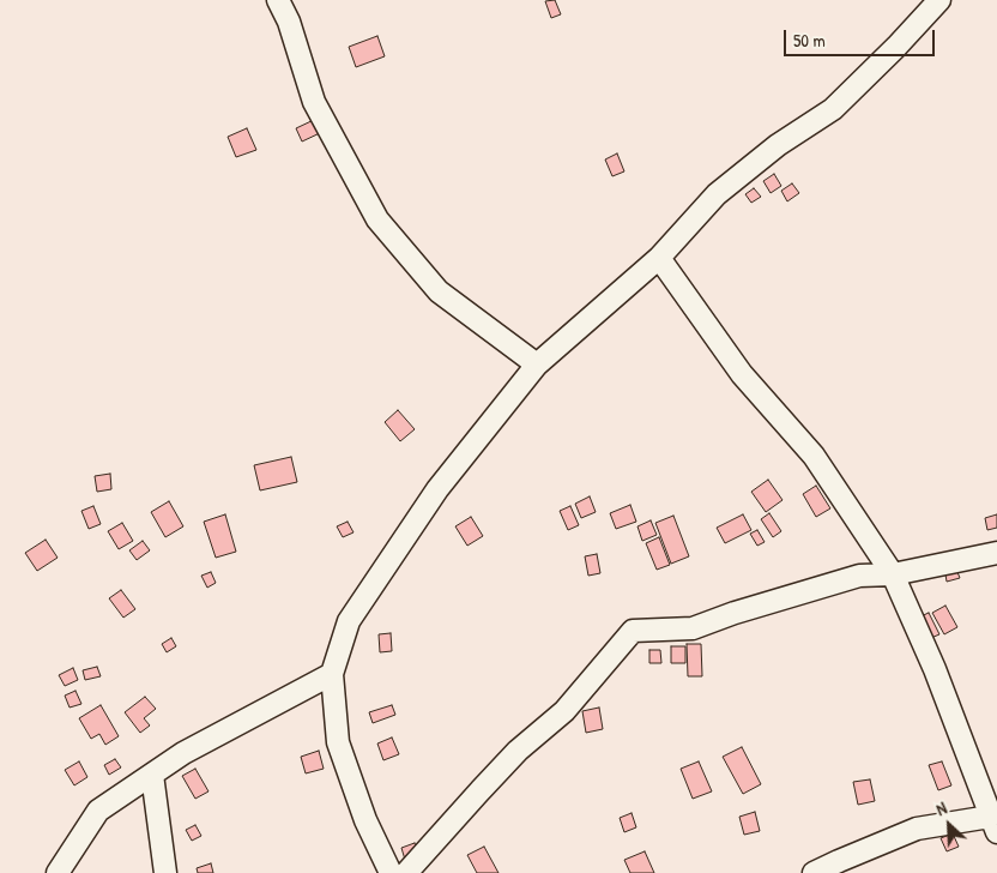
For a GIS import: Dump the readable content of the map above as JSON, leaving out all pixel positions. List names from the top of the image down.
{
  "scale_bar": "50 m",
  "north": "top left"
}
